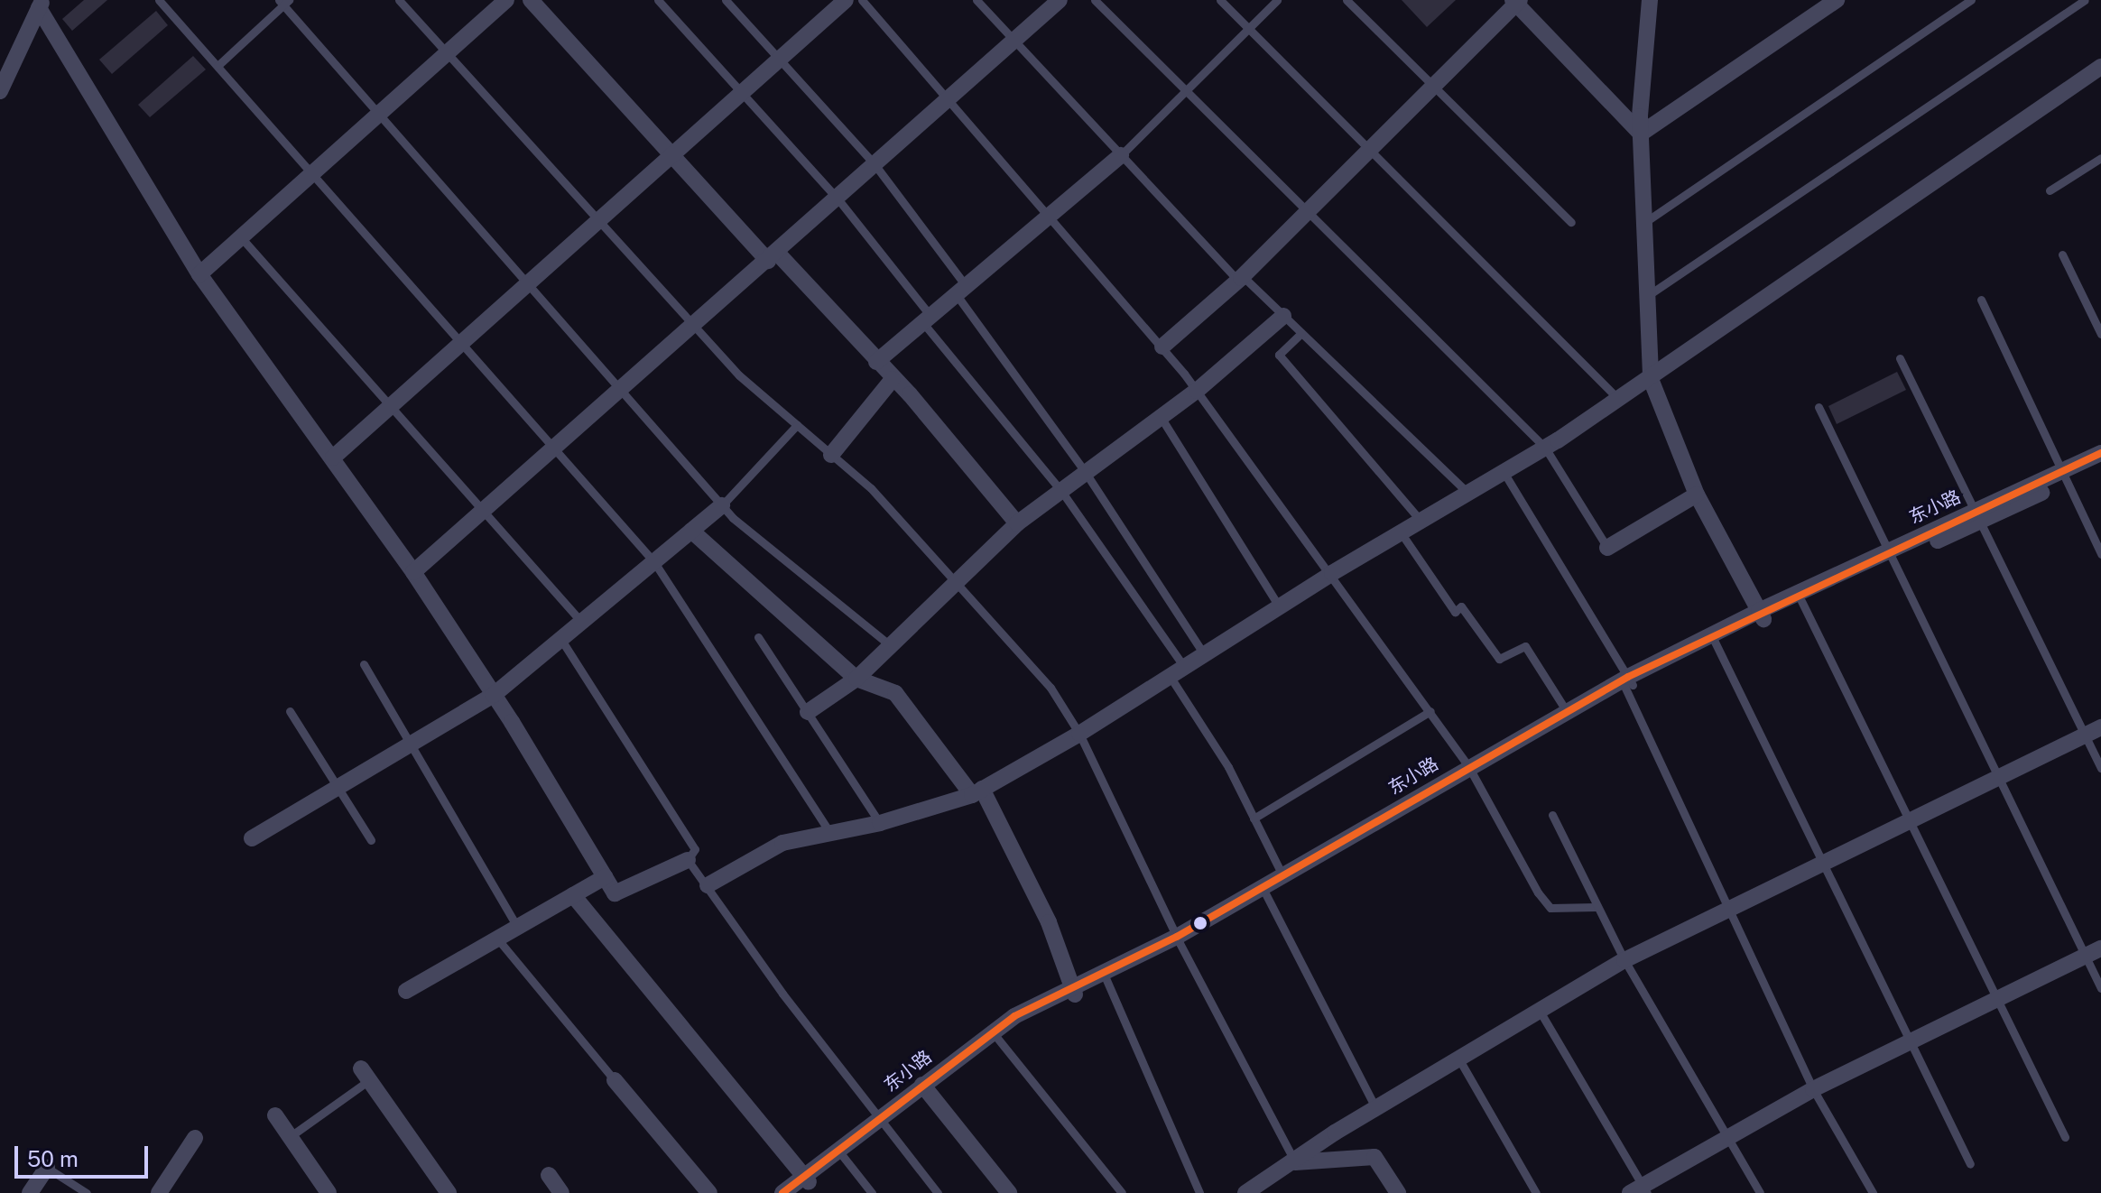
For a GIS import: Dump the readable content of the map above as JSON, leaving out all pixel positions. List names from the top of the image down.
{
  "streets": {
    "street": ["东小路"]
  },
  "scale_bar": "50 m"
}
